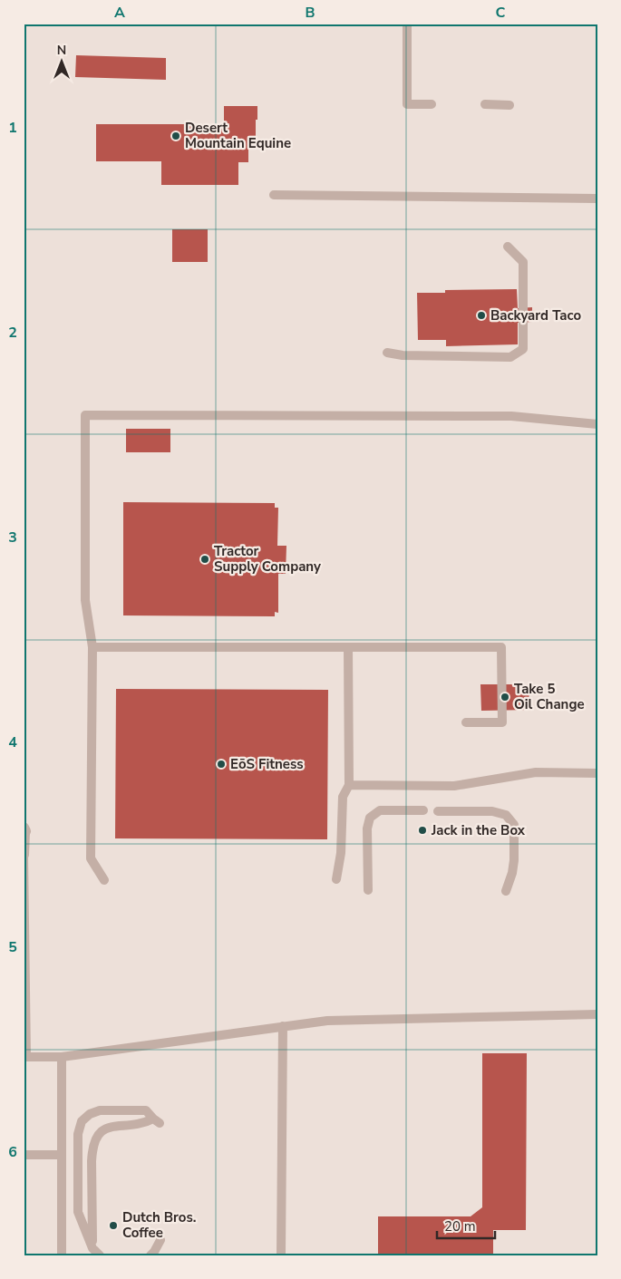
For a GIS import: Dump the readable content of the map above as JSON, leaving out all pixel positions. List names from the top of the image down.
{
  "places": [
    "Desert Mountain Equine",
    "Backyard Taco",
    "Tractor Supply Company",
    "Take 5 Oil Change",
    "EōS Fitness",
    "Jack in the Box",
    "Dutch Bros. Coffee"
  ],
  "scale_bar": "20 m",
  "north": "top",
  "grid": {
    "columns": ["A", "B", "C"],
    "rows": [
      "1",
      "2",
      "3",
      "4",
      "5",
      "6"
    ]
  }
}
